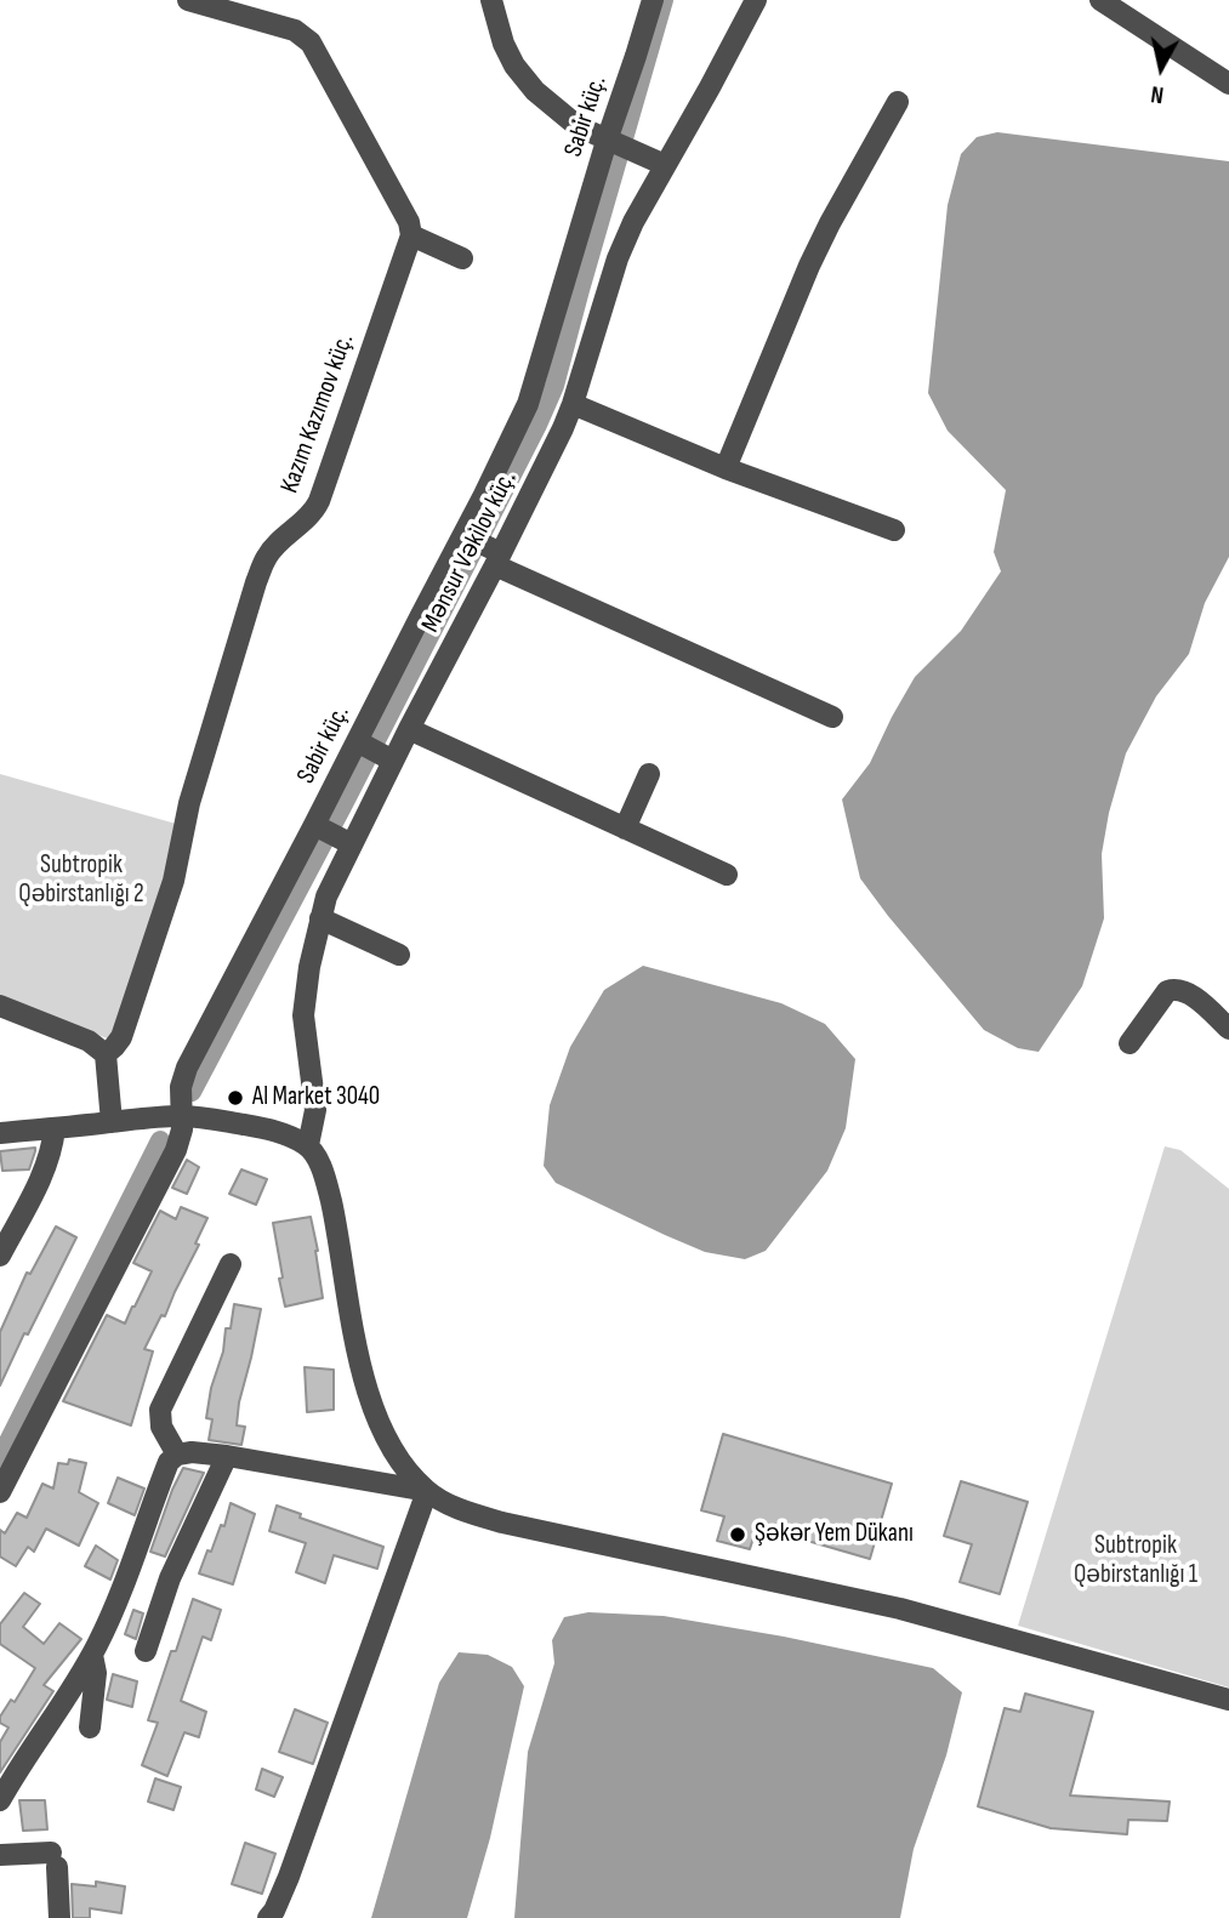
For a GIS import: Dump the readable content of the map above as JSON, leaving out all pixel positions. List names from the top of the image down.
{
  "streets": {
    "street": ["Sabir küç.", "Kazım Kazımov küç.", "Mənsur Vəkilov küç."]
  },
  "parks": ["Subtropik Qəbirstanlığı 2", "Subtropik Qəbirstanlığı 1"],
  "places": ["Al Market 3040", "Şəkər Yem Dükanı"],
  "north": "bottom"
}
